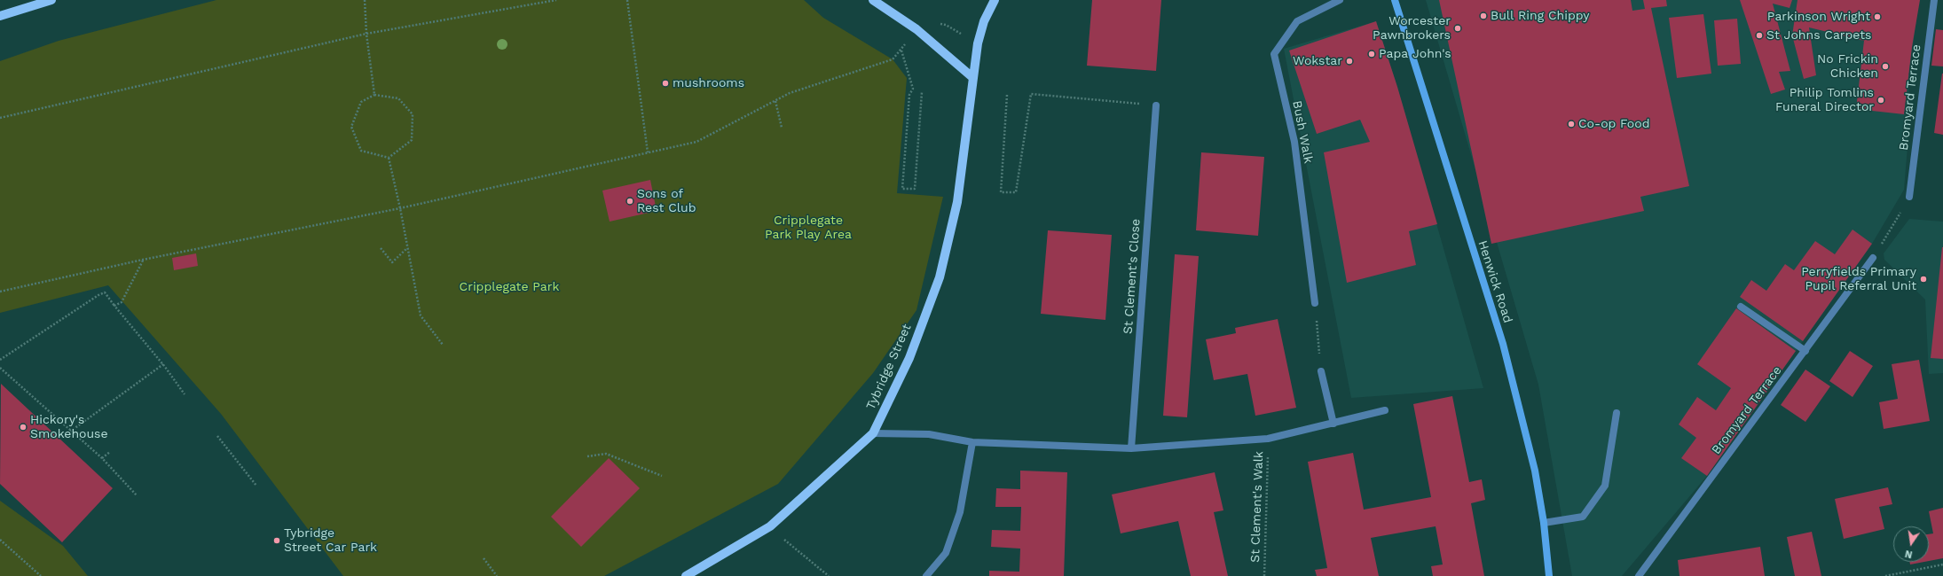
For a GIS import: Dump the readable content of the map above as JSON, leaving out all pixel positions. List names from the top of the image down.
{
  "streets": {
    "main road": ["Henwick Road", "Tybridge Street"],
    "street": ["Bromyard Terrace", "Bush Walk", "St Clement's Close"],
    "path": ["St Clement's Walk"]
  },
  "parks": ["Cripplegate Park Play Area", "Cripplegate Park"],
  "places": [
    "Bull Ring Chippy",
    "Parkinson Wright",
    "Worcester Pawnbrokers",
    "St Johns Carpets",
    "Papa John's",
    "Wokstar",
    "No Frickin Chicken",
    "mushrooms",
    "Philip Tomlins Funeral Director",
    "Co-op Food",
    "Sons of Rest Club",
    "Perryfields Primary Pupil Referral Unit",
    "Hickory's Smokehouse",
    "Tybridge Street Car Park"
  ],
  "north": "bottom"
}
